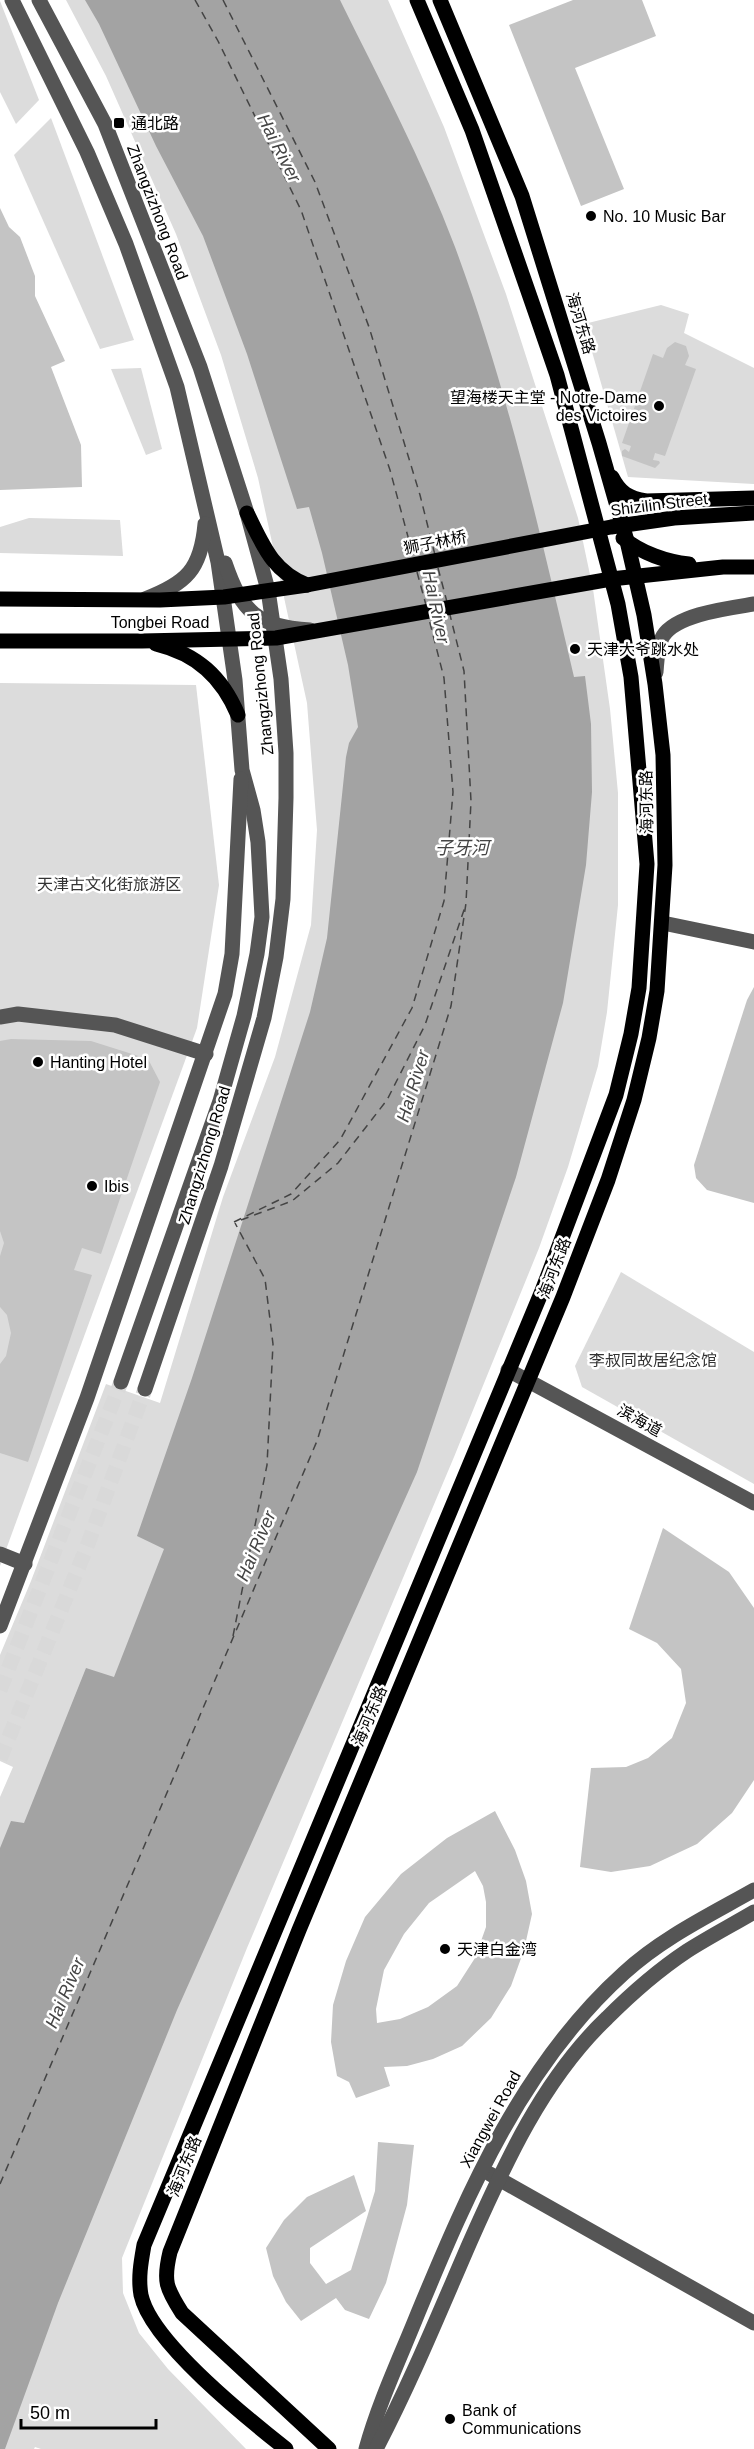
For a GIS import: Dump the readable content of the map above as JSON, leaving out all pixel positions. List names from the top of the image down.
{
  "streets": {
    "main road": [
      "海河东路",
      "Shizilin Street",
      "狮子林桥",
      "Tongbei Road"
    ],
    "street": ["Zhangzizhong Road", "滨海道", "Xiangwei Road"]
  },
  "crossings": [
    ["Zhangzizhong Road", "Tongbei Road"],
    ["海河东路", "Shizilin Street"],
    ["海河东路", "Tongbei Road"],
    ["海河东路", "滨海道"],
    ["Shizilin Street", "狮子林桥"],
    ["狮子林桥", "Tongbei Road"]
  ],
  "water": ["Hai River", "子牙河"],
  "parks": ["天津古文化街旅游区", "李叔同故居纪念馆"],
  "places": {
    "transit": ["通北路"],
    "other": [
      "No. 10 Music Bar",
      "望海楼天主堂 - Notre-Dame des Victoires",
      "天津大爷跳水处",
      "Hanting Hotel",
      "Ibis",
      "天津白金湾",
      "Bank of Communications"
    ]
  },
  "scale_bar": "50 m"
}
